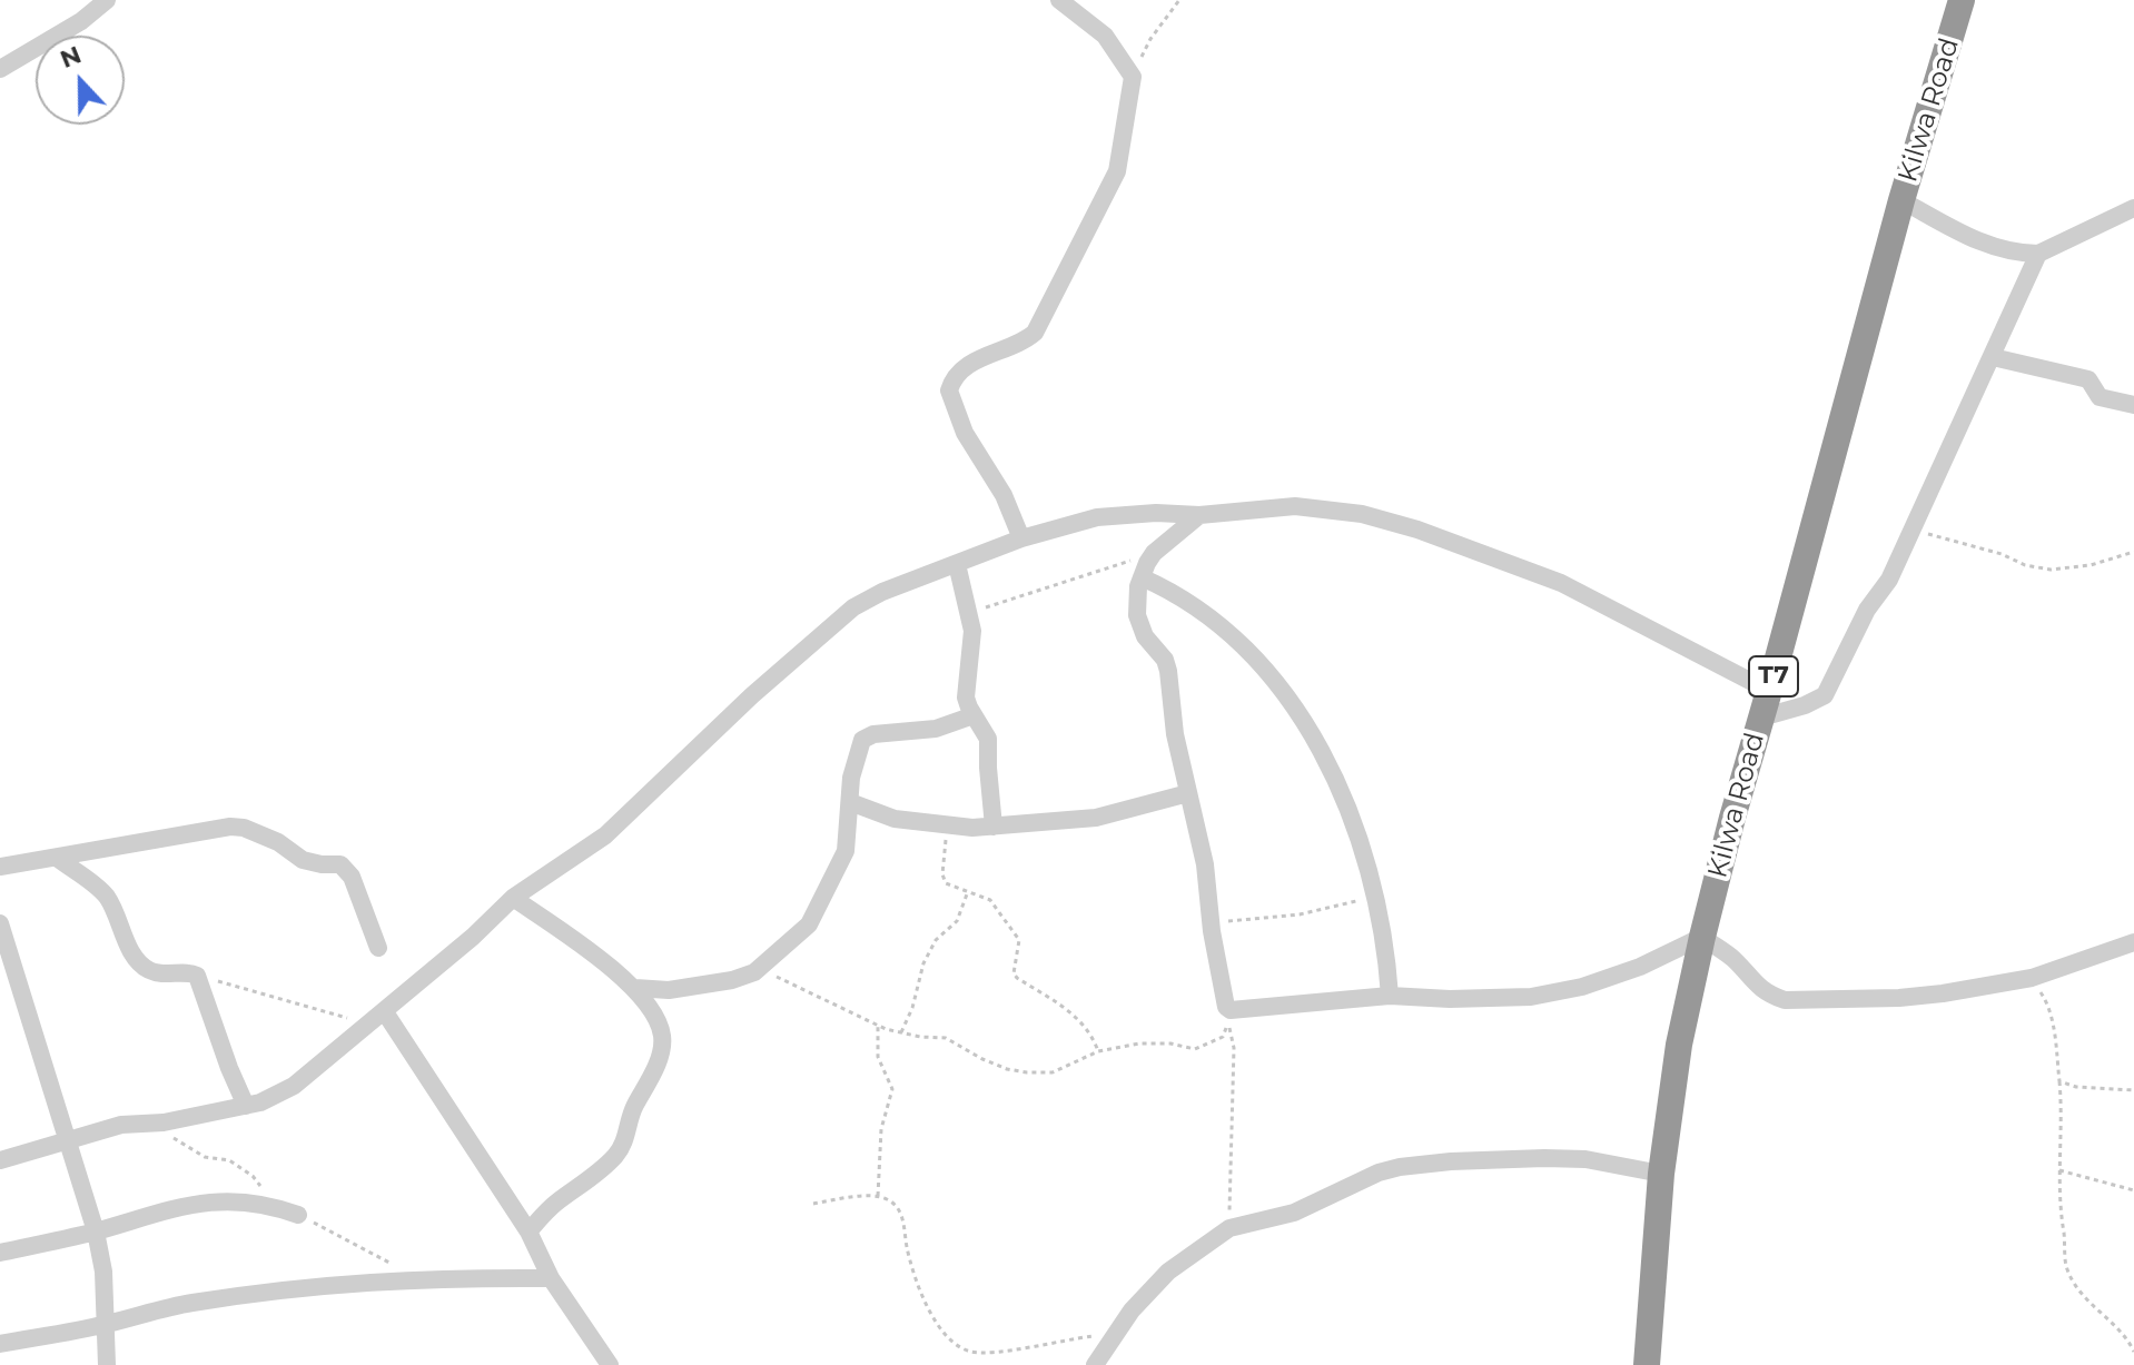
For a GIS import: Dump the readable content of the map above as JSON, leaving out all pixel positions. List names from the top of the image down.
{
  "streets": {
    "highway": ["Kilwa Road", "T7"]
  },
  "north": "top"
}
